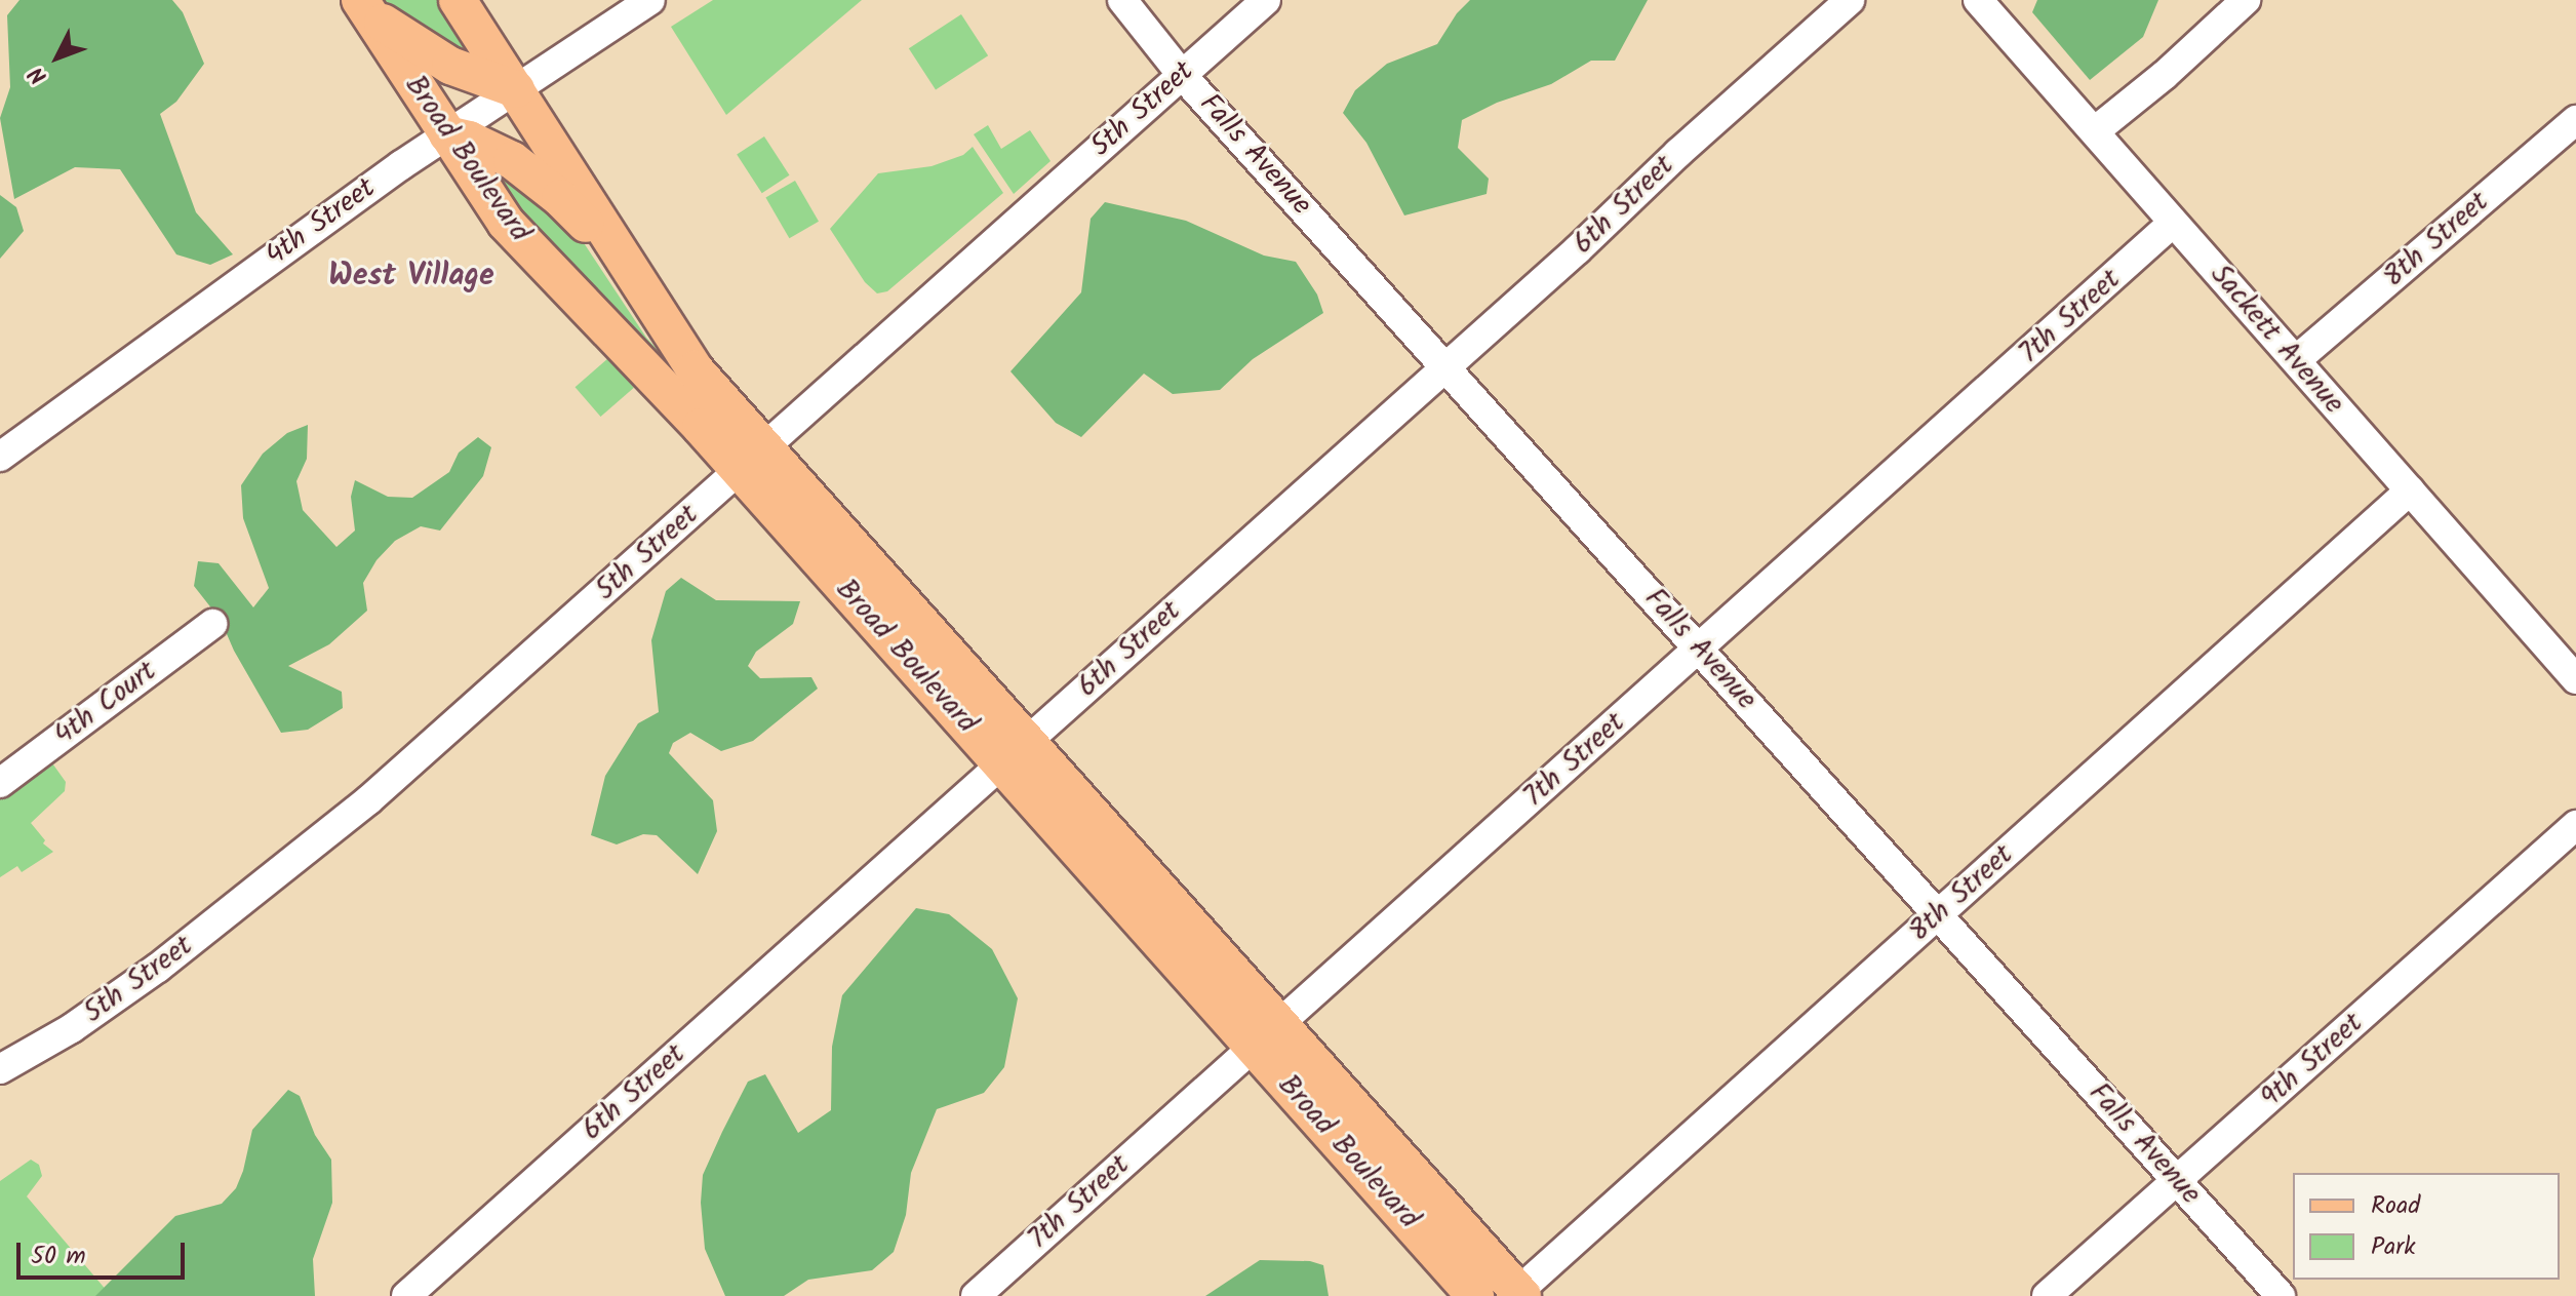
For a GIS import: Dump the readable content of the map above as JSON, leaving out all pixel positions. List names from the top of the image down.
{
  "streets": {
    "main road": ["Broad Boulevard"],
    "street": [
      "5th Street",
      "Falls Avenue",
      "6th Street",
      "4th Street",
      "8th Street",
      "7th Street",
      "Sackett Avenue",
      "4th Court",
      "9th Street"
    ]
  },
  "crossings": [
    ["5th Street", "Falls Avenue"],
    ["5th Street", "Broad Boulevard"],
    ["Falls Avenue", "6th Street"],
    ["Falls Avenue", "8th Street"],
    ["Falls Avenue", "7th Street"],
    ["Falls Avenue", "9th Street"],
    ["Broad Boulevard", "6th Street"],
    ["Broad Boulevard", "4th Street"],
    ["Broad Boulevard", "8th Street"],
    ["Broad Boulevard", "7th Street"],
    ["8th Street", "Sackett Avenue"],
    ["7th Street", "Sackett Avenue"]
  ],
  "districts": ["West Village"],
  "legend": ["Road", "Park"],
  "scale_bar": "50 m",
  "north": "bottom left"
}
